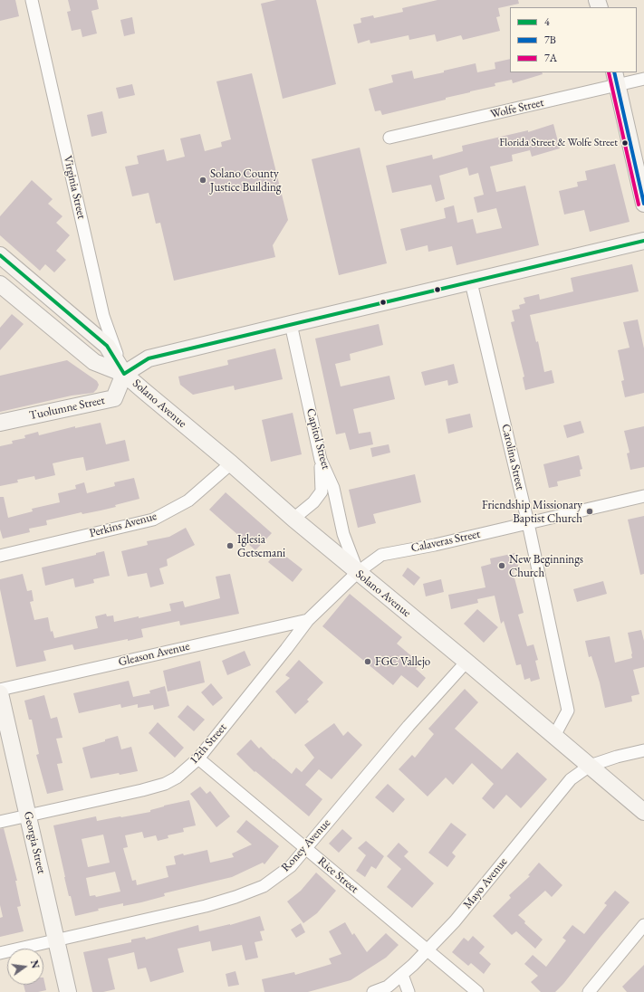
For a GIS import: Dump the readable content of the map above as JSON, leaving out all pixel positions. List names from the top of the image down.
{
  "streets": {
    "main road": ["Solano Avenue", "Tuolumne Street", "Georgia Street"],
    "street": [
      "Wolfe Street",
      "Virginia Street",
      "Capitol Street",
      "Carolina Street",
      "Perkins Avenue",
      "Calaveras Street",
      "Gleason Avenue",
      "12th Street",
      "Roney Avenue",
      "Rice Street",
      "Mayo Avenue"
    ]
  },
  "crossings": [
    ["Virginia Street", "Solano Avenue"],
    ["Virginia Street", "Tuolumne Street"],
    ["Solano Avenue", "Tuolumne Street"],
    ["Solano Avenue", "Capitol Street"],
    ["Solano Avenue", "Carolina Street"],
    ["Solano Avenue", "Perkins Avenue"],
    ["Solano Avenue", "Calaveras Street"],
    ["Solano Avenue", "12th Street"],
    ["Solano Avenue", "Roney Avenue"],
    ["Solano Avenue", "Mayo Avenue"],
    ["Capitol Street", "Calaveras Street"],
    ["Capitol Street", "12th Street"],
    ["Carolina Street", "Calaveras Street"],
    ["Calaveras Street", "12th Street"],
    ["Gleason Avenue", "12th Street"],
    ["12th Street", "Georgia Street"],
    ["12th Street", "Rice Street"],
    ["Georgia Street", "Roney Avenue"],
    ["Roney Avenue", "Rice Street"],
    ["Rice Street", "Mayo Avenue"]
  ],
  "places": [
    "Florida Street & Wolfe Street",
    "Solano County Justice Building",
    "Friendship Missionary Baptist Church",
    "Iglesia Getsemani",
    "New Beginnings Church",
    "FGC Vallejo"
  ],
  "lines": ["transit line 7B", "transit line 7A", "transit line 4"],
  "legend": ["4", "7B", "7A"],
  "north": "right"
}
